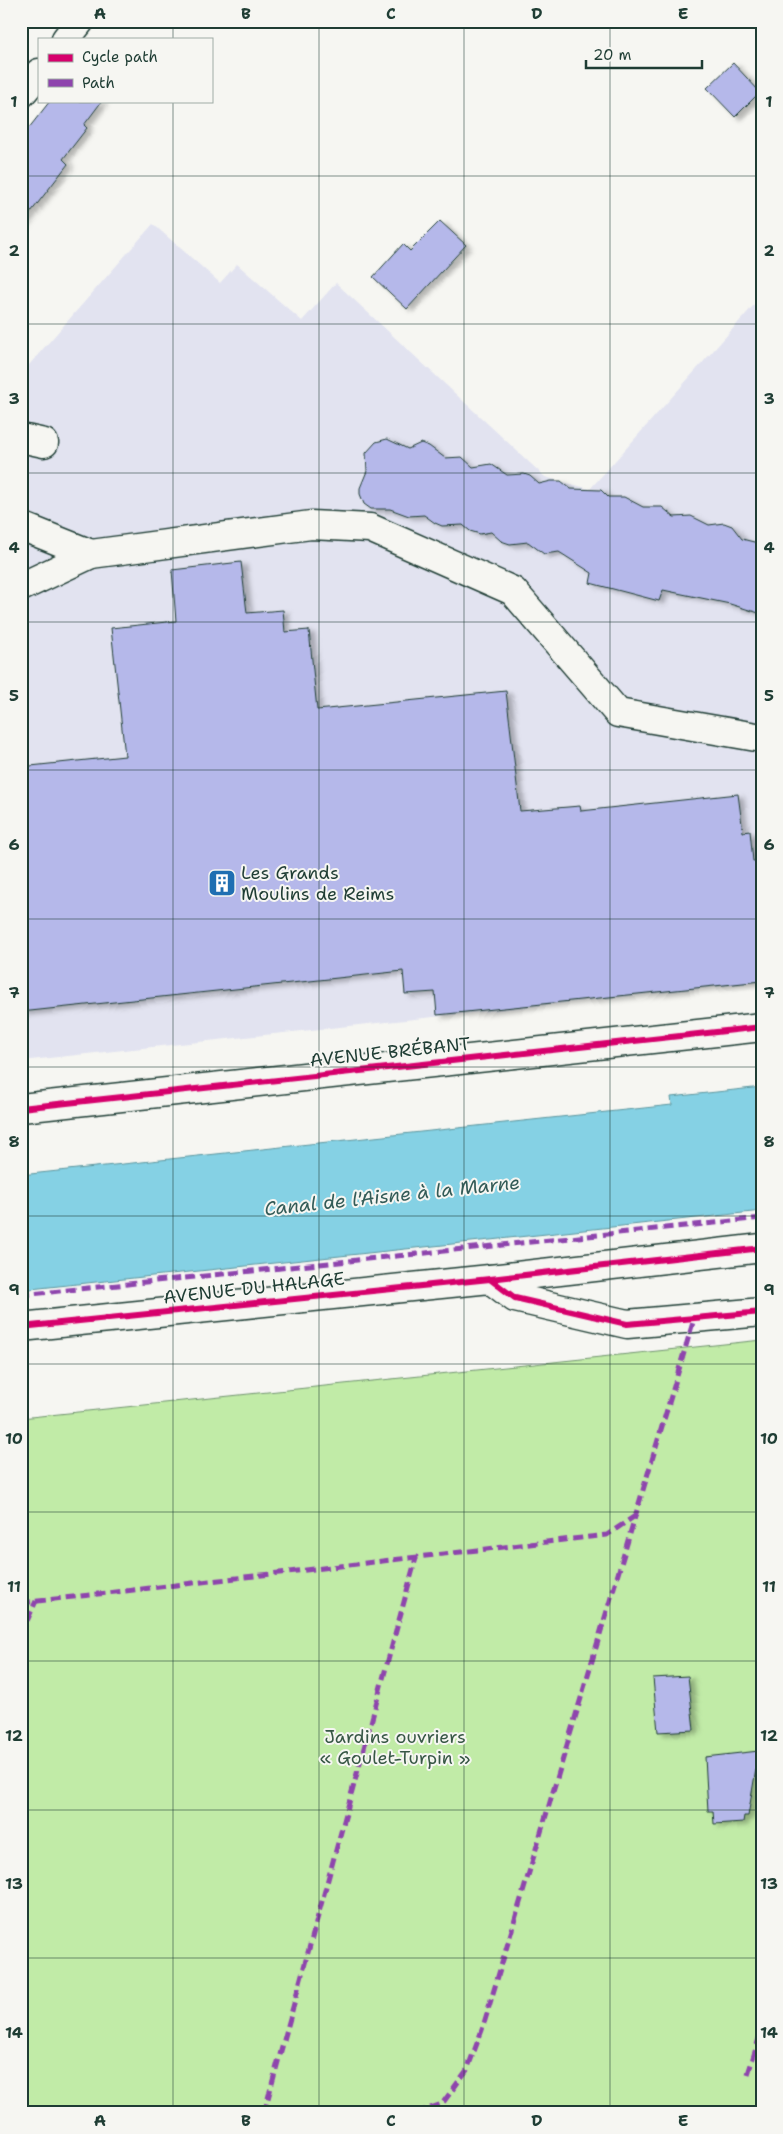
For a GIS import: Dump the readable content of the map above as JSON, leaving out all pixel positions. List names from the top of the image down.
{
  "streets": {
    "street": ["AVENUE BRÉBANT", "AVENUE DU HALAGE"]
  },
  "water": ["Canal de l'Aisne à la Marne"],
  "parks": ["Jardins ouvriers « Goulet-Turpin »"],
  "places": {
    "building": ["Les Grands Moulins de Reims"]
  },
  "legend": ["Cycle path", "Path"],
  "scale_bar": "20 m",
  "grid": {
    "columns": [
      "A",
      "B",
      "C",
      "D",
      "E"
    ],
    "rows": [
      "1",
      "2",
      "3",
      "4",
      "5",
      "6",
      "7",
      "8",
      "9",
      "10",
      "11",
      "12",
      "13",
      "14"
    ]
  }
}
